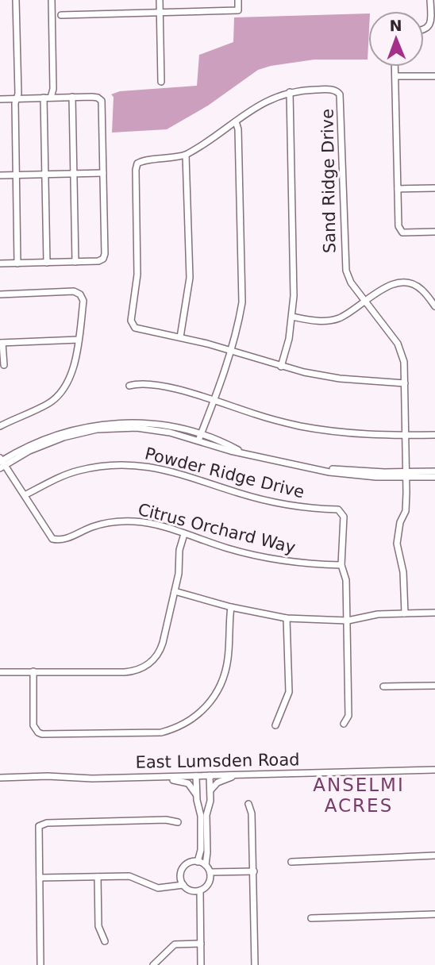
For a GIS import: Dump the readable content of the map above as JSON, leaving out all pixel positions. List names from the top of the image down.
{
  "streets": {
    "street": [
      "Sand Ridge Drive",
      "Powder Ridge Drive",
      "Citrus Orchard Way",
      "East Lumsden Road"
    ]
  },
  "crossings": [
    ["Powder Ridge Drive", "Citrus Orchard Way"]
  ],
  "districts": ["ANSELMI ACRES"],
  "north": "top"
}
